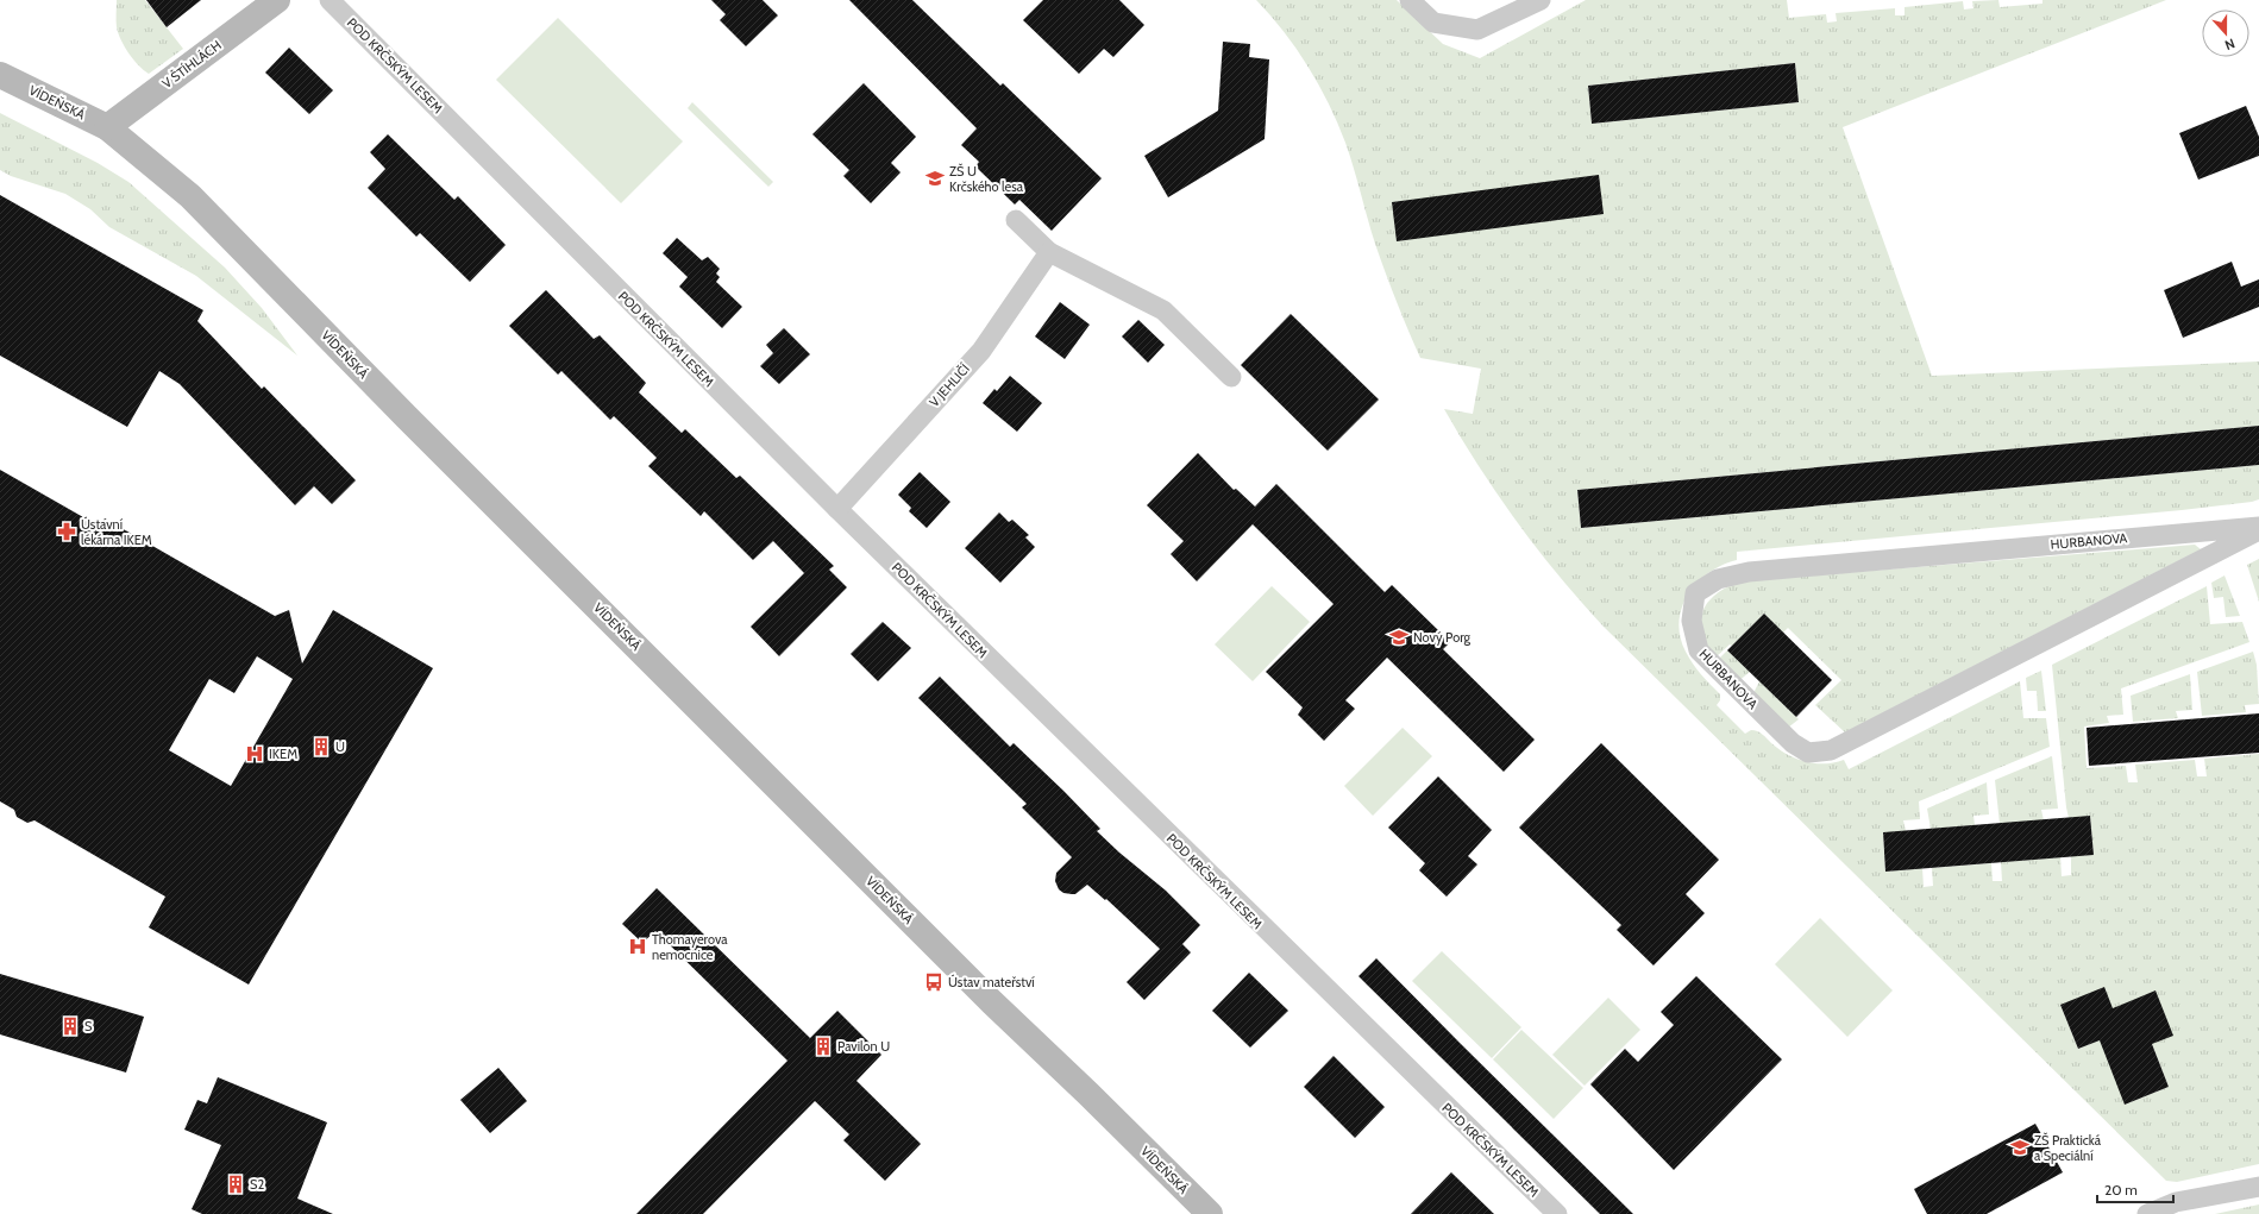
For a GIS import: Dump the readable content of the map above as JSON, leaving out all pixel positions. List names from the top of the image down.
{
  "streets": {
    "main road": ["V ŠTÍHLÁCH", "VÍDEŇSKÁ"],
    "street": ["POD KRČSKÝM LESEM", "V JEHLIČÍ", "HURBANOVA"]
  },
  "crossings": [
    ["V ŠTÍHLÁCH", "VÍDEŇSKÁ"],
    ["POD KRČSKÝM LESEM", "V JEHLIČÍ"]
  ],
  "places": {
    "school or university": ["ZŠ U Krčského lesa", "Nový Porg", "ZŠ Praktická a Speciální"],
    "pharmacy": ["Ústavní lékárna IKEM"],
    "building": [
      "U",
      "S",
      "Pavilon U",
      "S2"
    ],
    "hospital": ["IKEM", "Thomayerova nemocnice"],
    "bus stop": ["Ústav mateřství"]
  },
  "scale_bar": "20 m",
  "north": "bottom"
}
